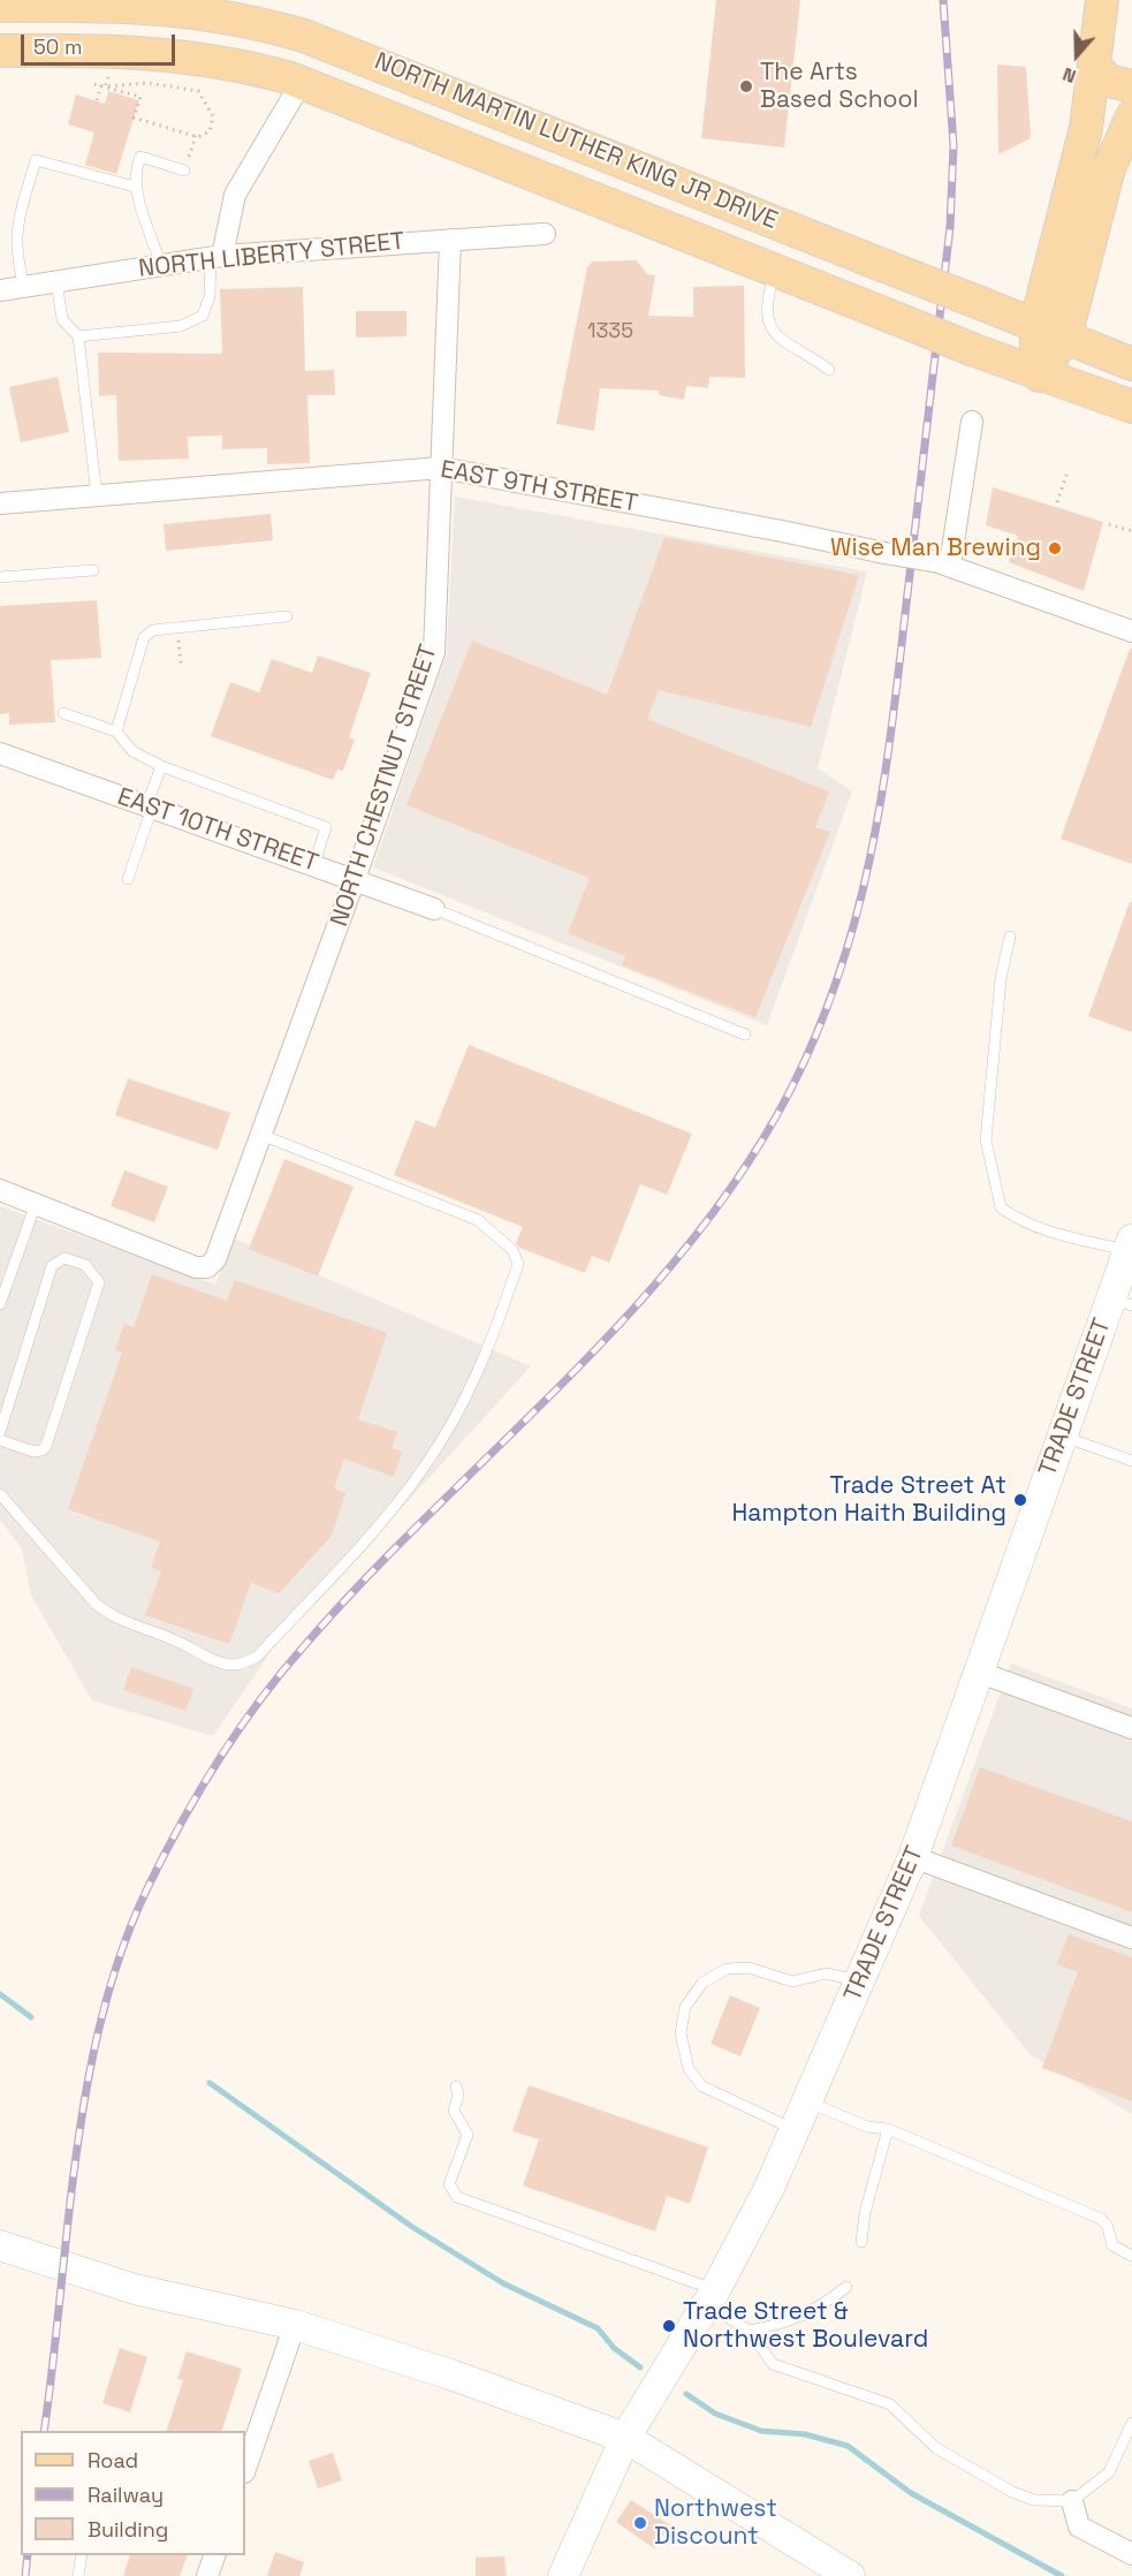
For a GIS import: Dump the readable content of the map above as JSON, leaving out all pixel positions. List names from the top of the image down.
{
  "streets": {
    "main road": ["NORTH MARTIN LUTHER KING JR DRIVE"],
    "street": [
      "NORTH LIBERTY STREET",
      "EAST 9TH STREET",
      "NORTH CHESTNUT STREET",
      "EAST 10TH STREET",
      "TRADE STREET"
    ]
  },
  "crossings": [
    ["NORTH LIBERTY STREET", "NORTH CHESTNUT STREET"],
    ["EAST 9TH STREET", "NORTH CHESTNUT STREET"],
    ["NORTH CHESTNUT STREET", "EAST 10TH STREET"]
  ],
  "places": [
    "The Arts Based School",
    "Wise Man Brewing",
    "Trade Street At Hampton Haith Building",
    "Trade Street & Northwest Boulevard",
    "Northwest Discount"
  ],
  "house_numbers": ["1335"],
  "legend": ["Road", "Railway", "Building"],
  "scale_bar": "50 m",
  "north": "bottom"
}
